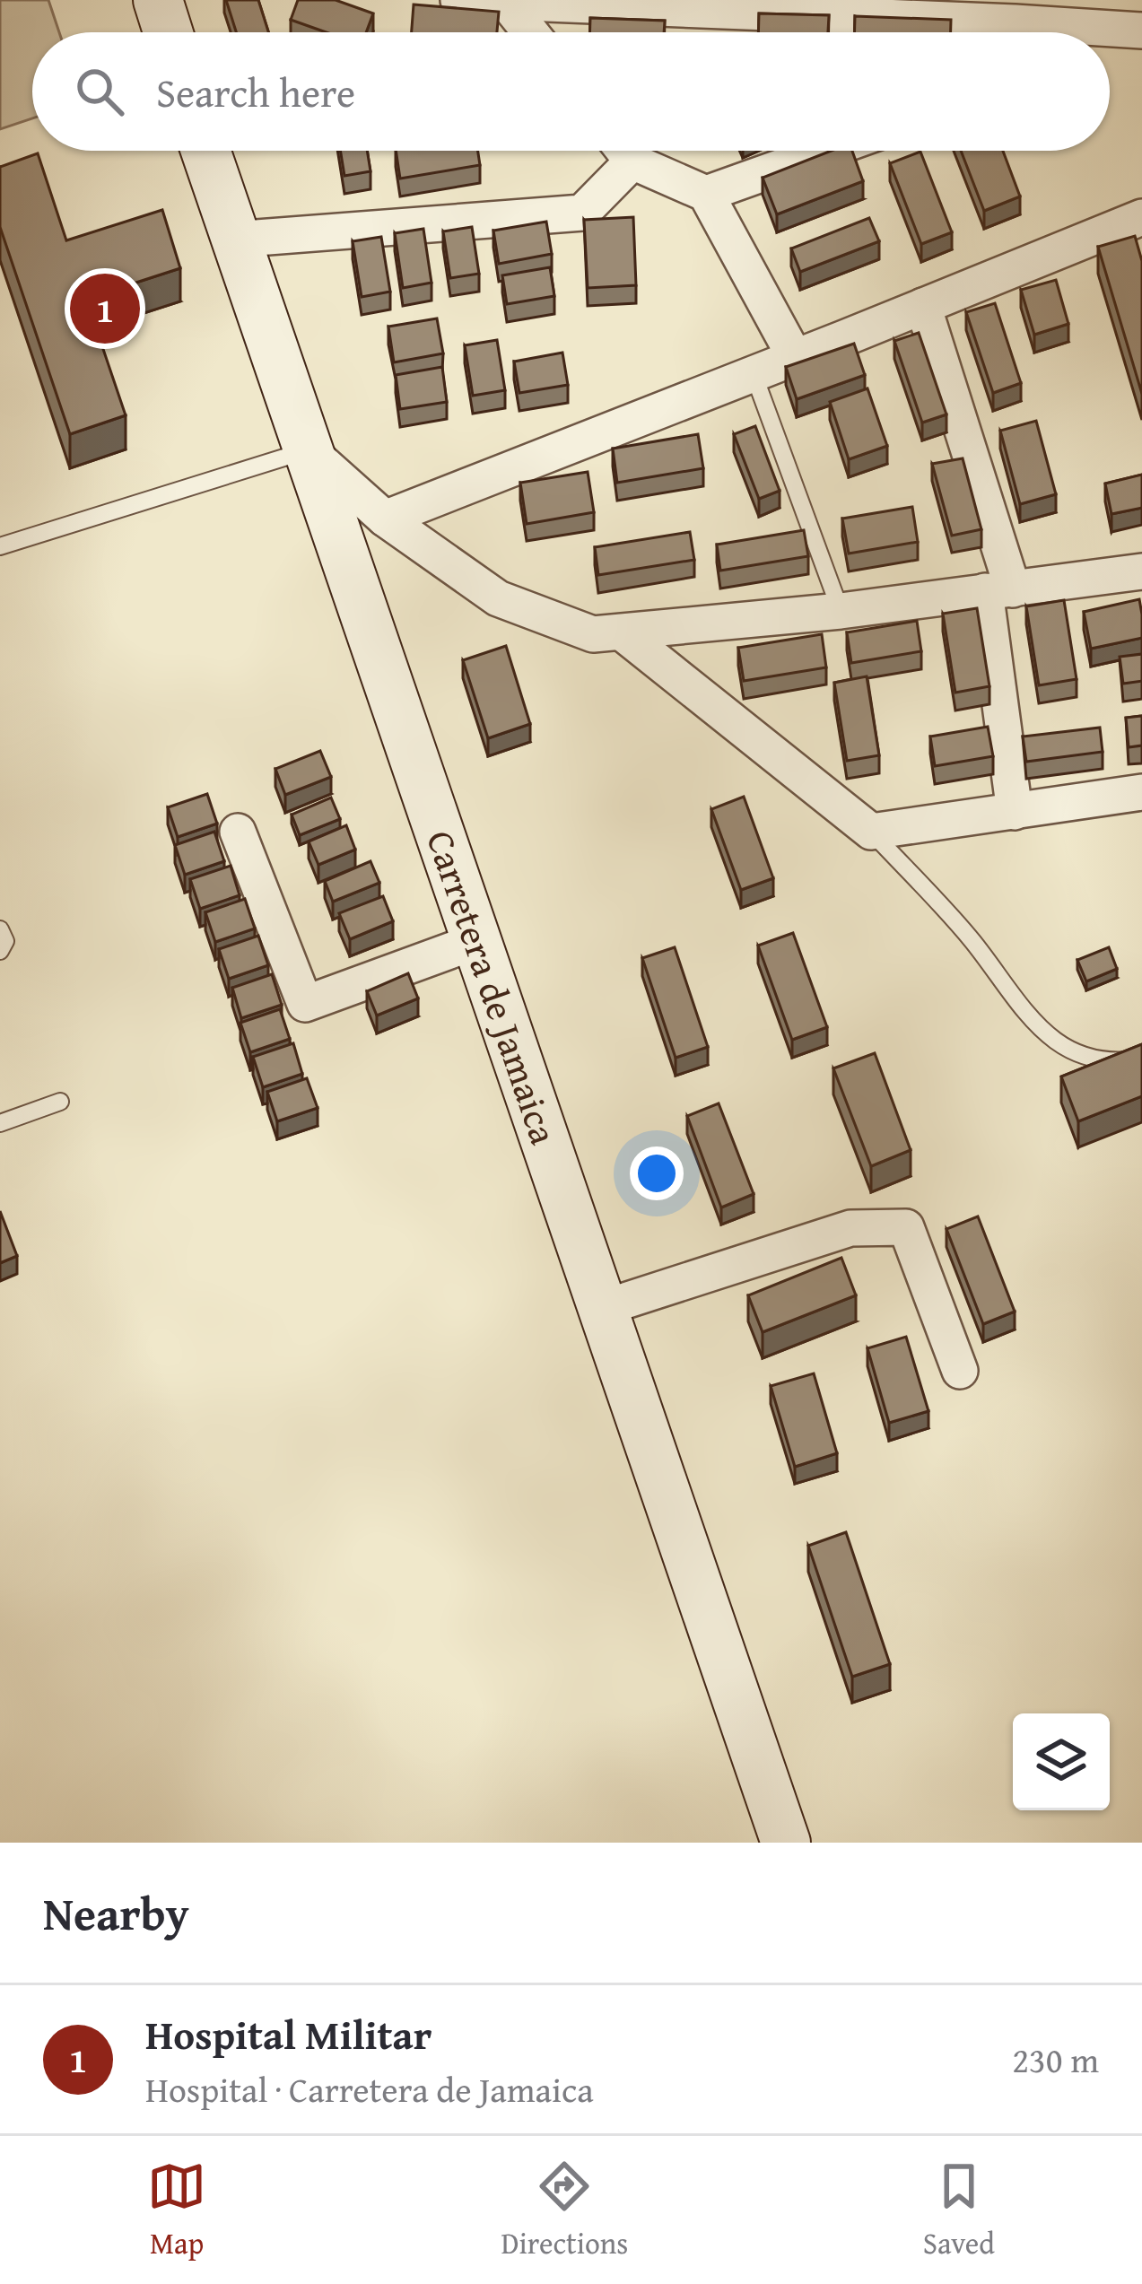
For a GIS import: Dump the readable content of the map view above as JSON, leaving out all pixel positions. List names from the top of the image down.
{
  "streets": {
    "main road": ["Carretera de Jamaica"]
  },
  "page": {
    "search": "Search here",
    "pins": "1",
    "heading": "Nearby",
    "list": [
      {
        "mark": "1",
        "name": "Hospital Militar",
        "note": "Hospital · Carretera de Jamaica",
        "value": "230 m"
      }
    ],
    "nav": ["Map", "Directions", "Saved"]
  }
}
